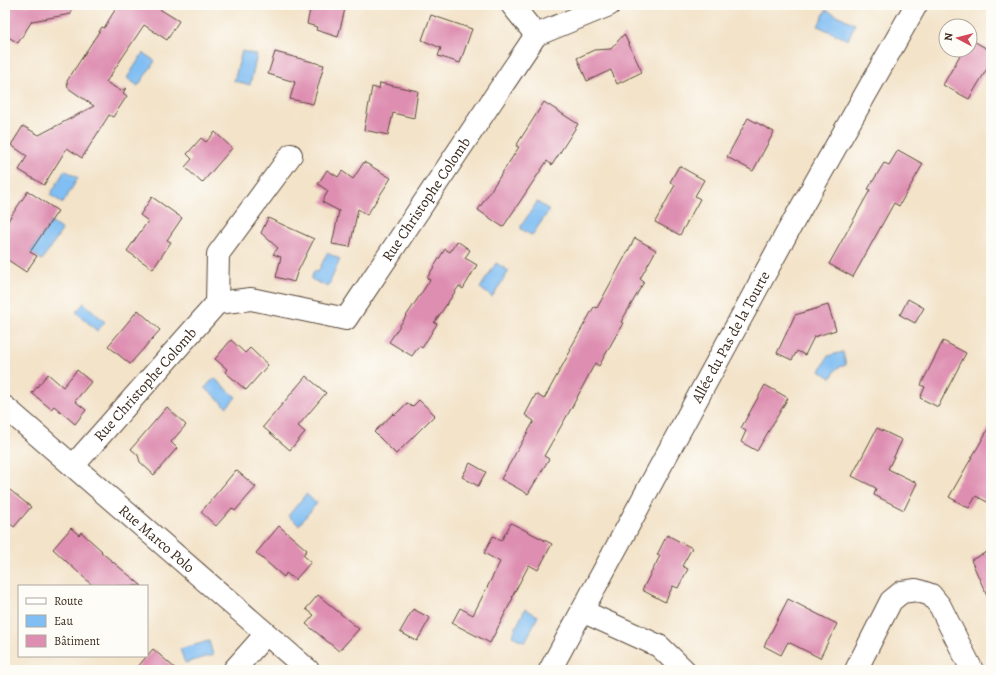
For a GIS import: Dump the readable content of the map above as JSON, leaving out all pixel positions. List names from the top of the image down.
{
  "streets": {
    "street": ["Rue Christophe Colomb", "Allée du Pas de la Tourte", "Rue Marco Polo"]
  },
  "crossings": [
    ["Rue Christophe Colomb", "Rue Marco Polo"]
  ],
  "legend": ["Route", "Eau", "Bâtiment"],
  "north": "left"
}
